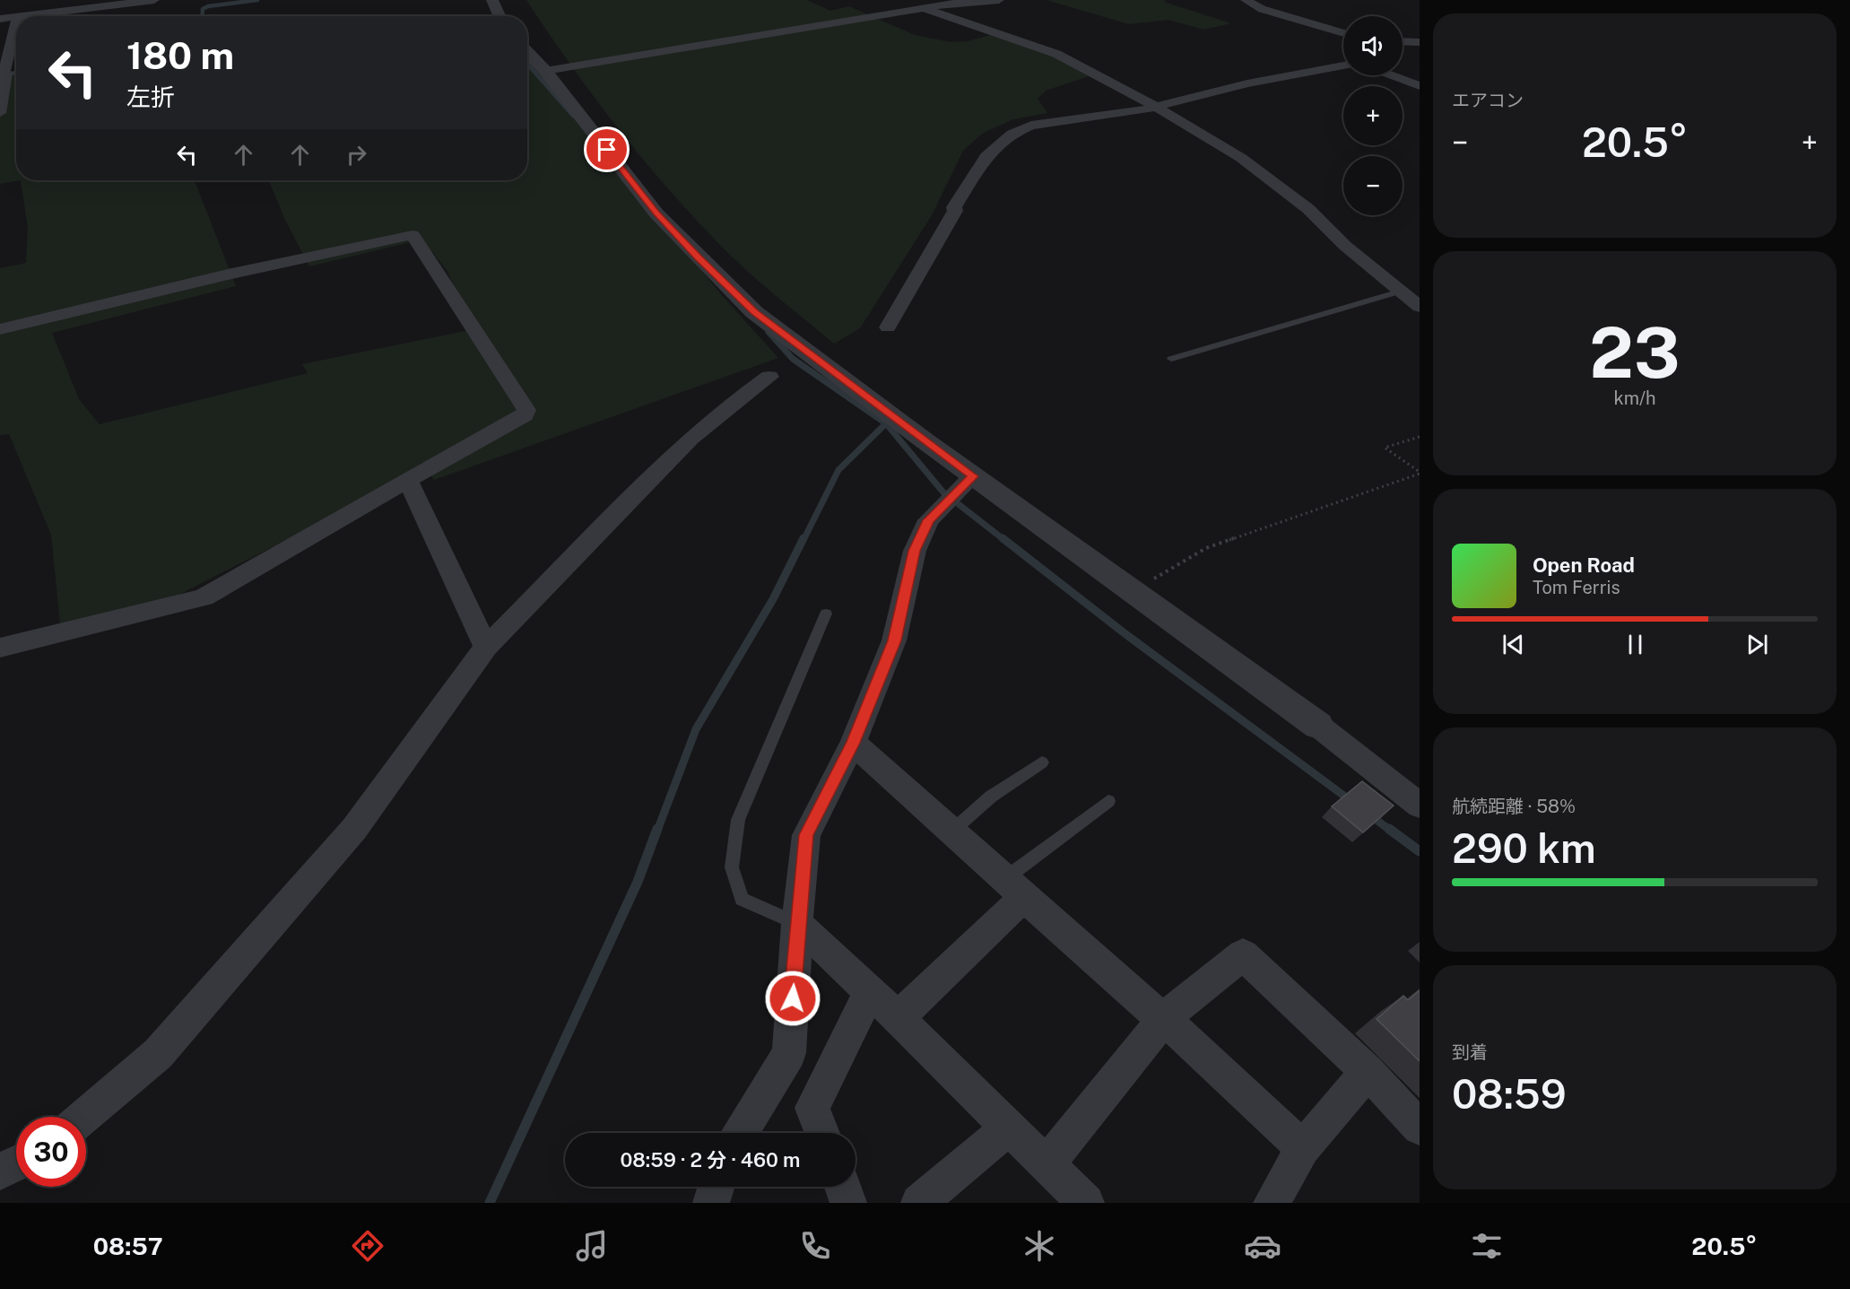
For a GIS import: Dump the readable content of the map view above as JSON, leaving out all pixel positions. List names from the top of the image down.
{
  "page": {
    "tile": [
      "エアコン",
      ["23", "km/h"],
      ["航続距離 · 58%", "290 km"],
      ["到着", "08:59"]
    ],
    "map_buttons": ["+", "−"],
    "turn": ["180 m", "左折"],
    "heat": ["−", "20.5°", "+"],
    "song": ["Open Road", "Tom Ferris"],
    "limit": "30",
    "trip": "08:59 · 2 分 · 460 m",
    "tabs": ["08:57", "20.5°"]
  }
}
